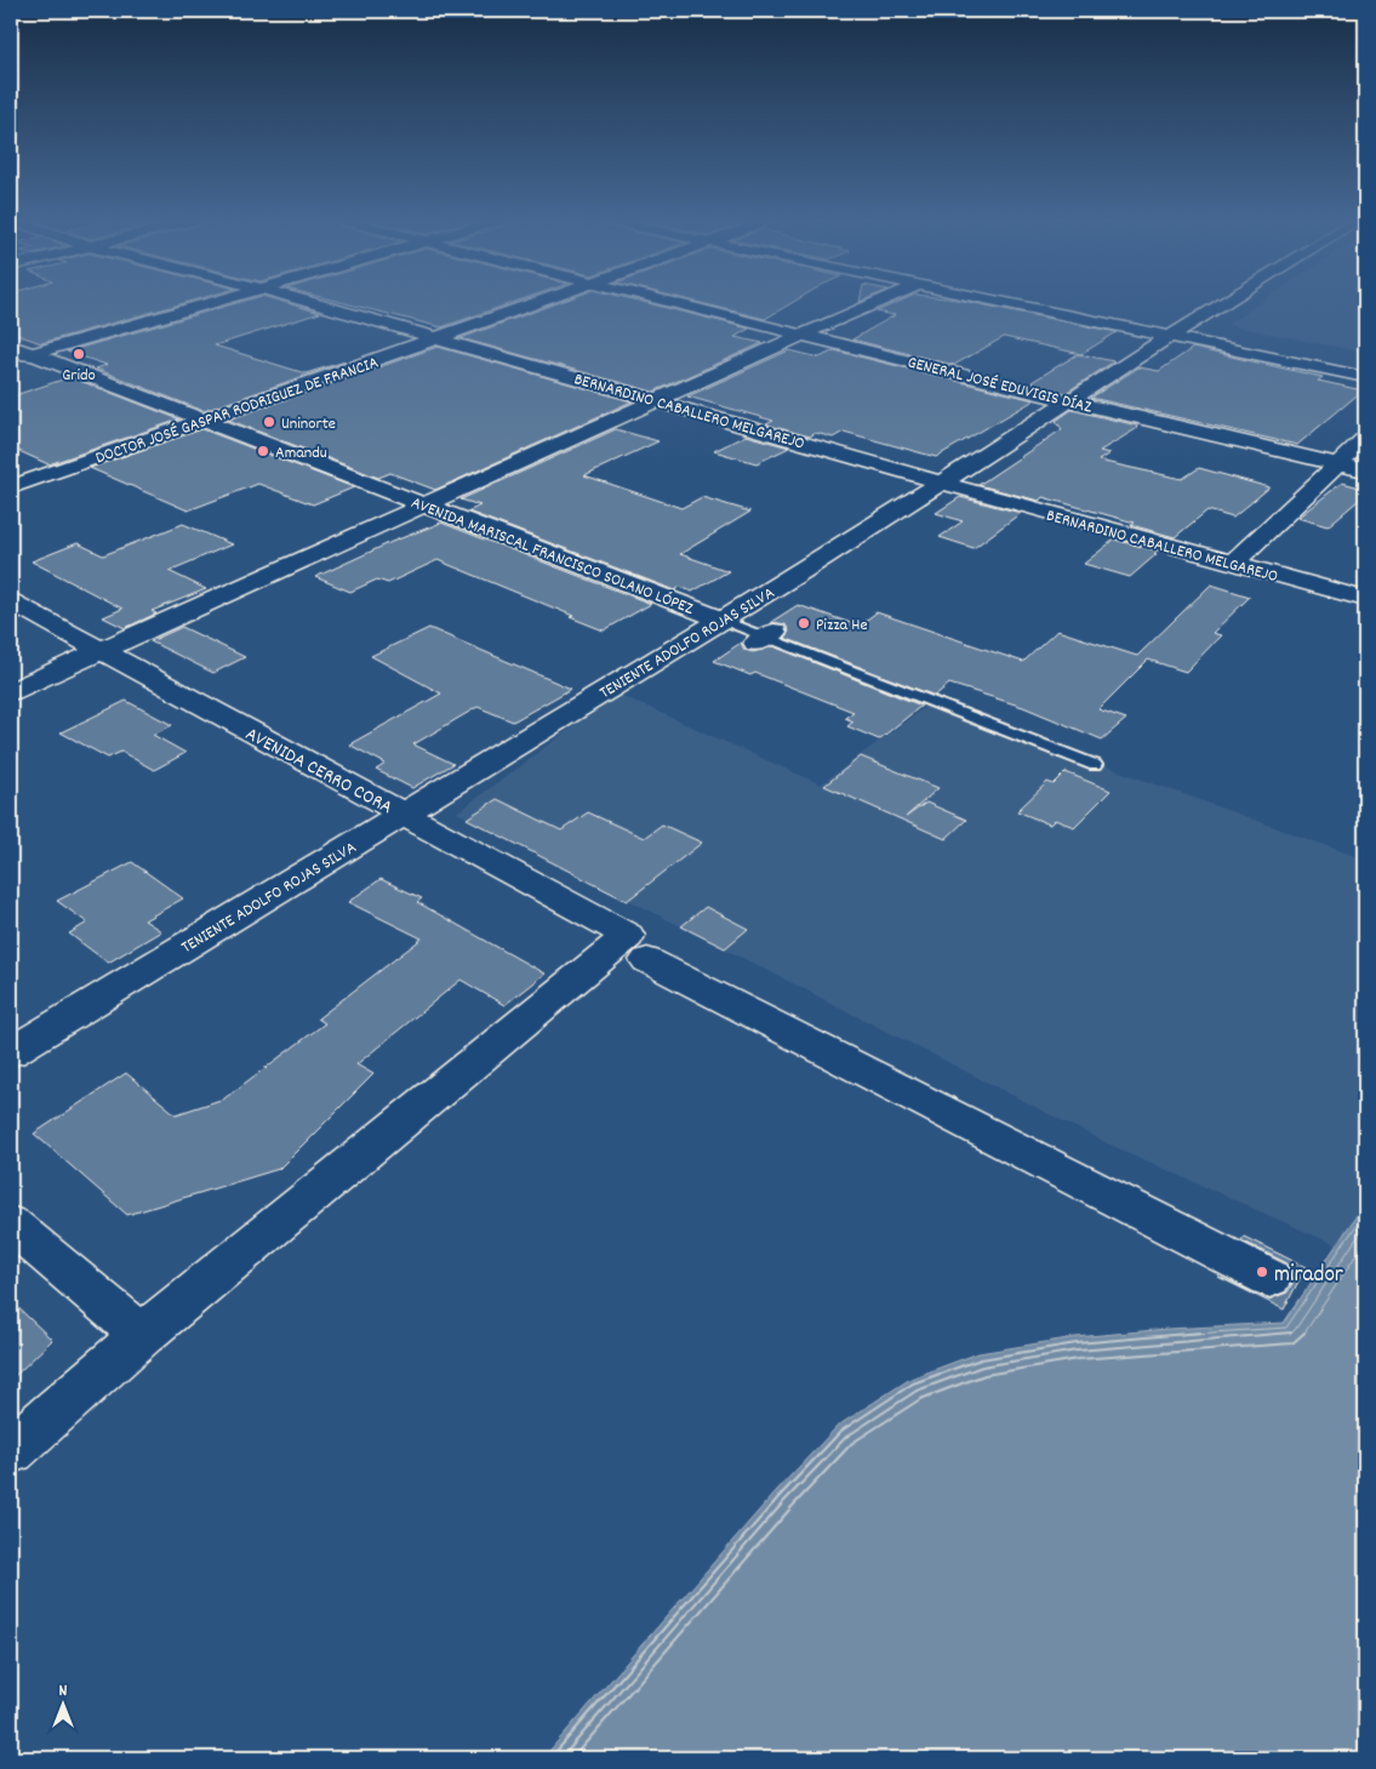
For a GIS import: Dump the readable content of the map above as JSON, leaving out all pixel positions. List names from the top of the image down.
{
  "streets": {
    "street": [
      "GENERAL JOSÉ EDUVIGIS DÍAZ",
      "DOCTOR JOSÉ GASPAR RODRIGUEZ DE FRANCIA",
      "BERNARDINO CABALLERO MELGAREJO",
      "AVENIDA MARISCAL FRANCISCO SOLANO LÓPEZ",
      "TENIENTE ADOLFO ROJAS SILVA",
      "AVENIDA CERRO CORA"
    ]
  },
  "crossings": [
    ["GENERAL JOSÉ EDUVIGIS DÍAZ", "TENIENTE ADOLFO ROJAS SILVA"],
    ["DOCTOR JOSÉ GASPAR RODRIGUEZ DE FRANCIA", "BERNARDINO CABALLERO MELGAREJO"],
    ["DOCTOR JOSÉ GASPAR RODRIGUEZ DE FRANCIA", "AVENIDA MARISCAL FRANCISCO SOLANO LÓPEZ"],
    ["BERNARDINO CABALLERO MELGAREJO", "TENIENTE ADOLFO ROJAS SILVA"],
    ["AVENIDA MARISCAL FRANCISCO SOLANO LÓPEZ", "TENIENTE ADOLFO ROJAS SILVA"],
    ["TENIENTE ADOLFO ROJAS SILVA", "AVENIDA CERRO CORA"]
  ],
  "places": [
    "Grido",
    "Uninorte",
    "Amandu",
    "Pizza He",
    "mirador"
  ],
  "north": "top"
}
